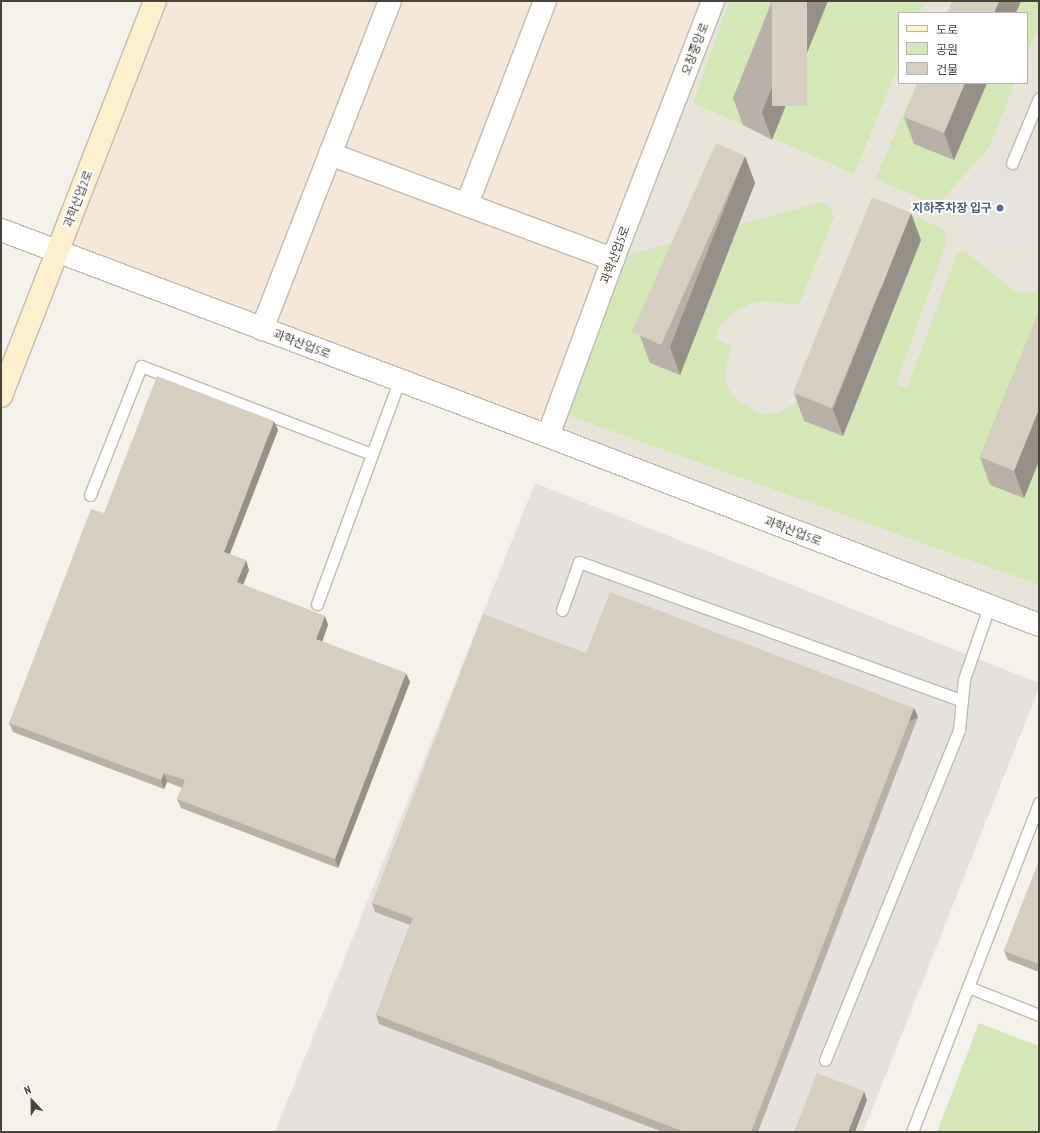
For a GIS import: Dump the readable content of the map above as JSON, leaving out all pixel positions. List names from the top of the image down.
{
  "streets": {
    "street": ["오창중앙로", "과학산업2로", "과학산업5로"]
  },
  "crossings": [
    ["오창중앙로", "과학산업5로"],
    ["과학산업2로", "과학산업5로"]
  ],
  "places": ["지하주차장 입구"],
  "legend": ["도로", "공원", "건물"],
  "north": "top"
}
